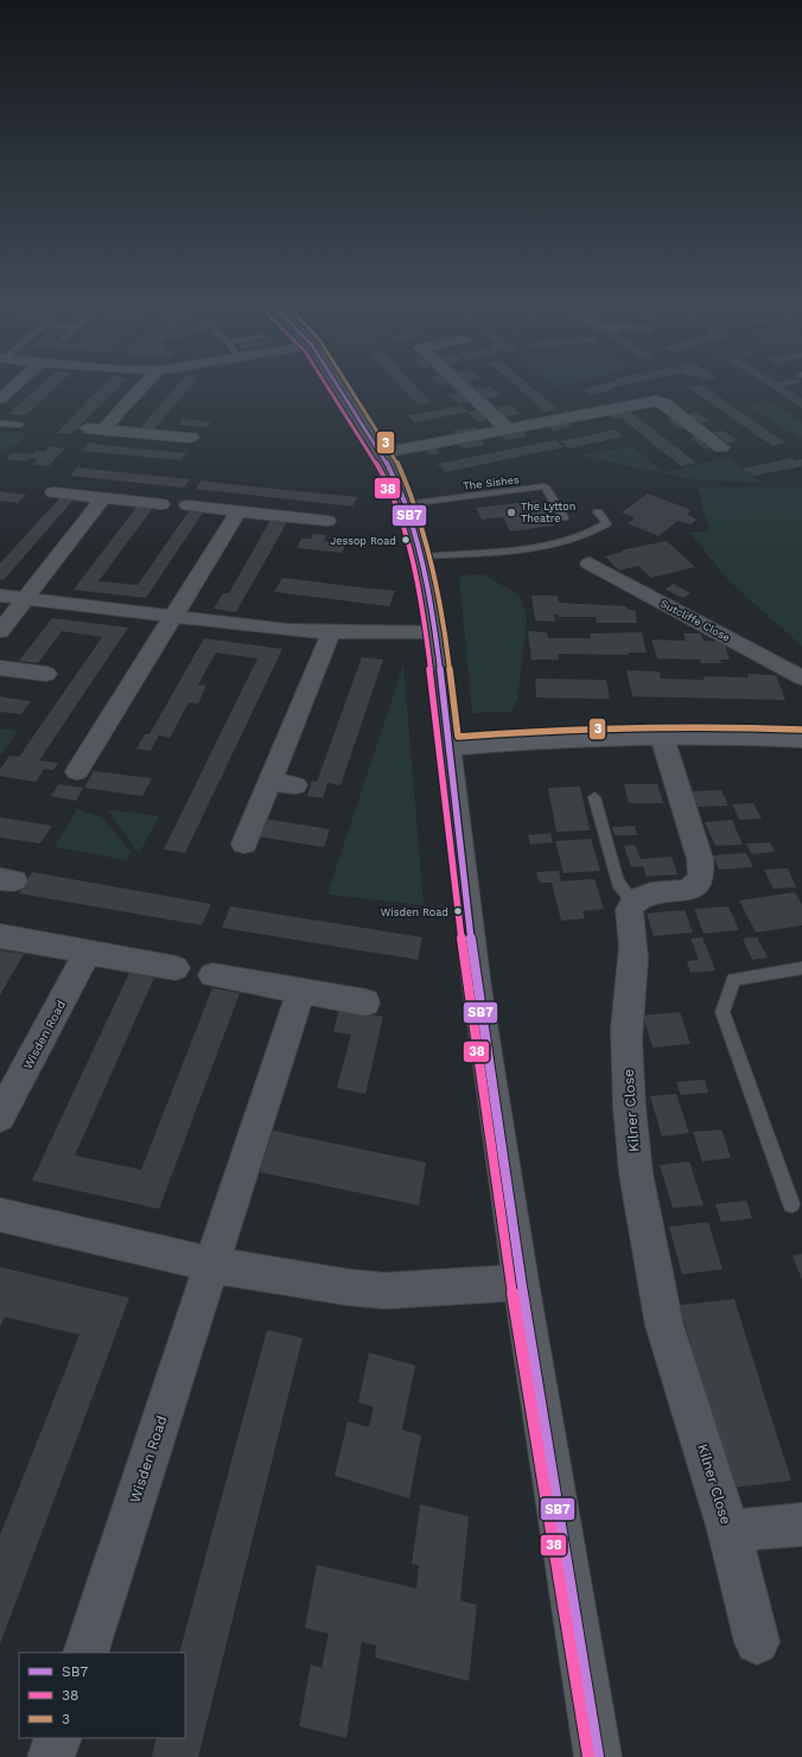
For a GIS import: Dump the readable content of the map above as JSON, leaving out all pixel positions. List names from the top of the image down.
{
  "streets": {
    "street": ["Sutcliffe Close", "Wisden Road", "Kilner Close"],
    "lane": ["The Sishes"]
  },
  "places": ["The Lytton Theatre", "Jessop Road", "Wisden Road"],
  "lines": ["transit line SB7", "transit line 38", "transit line 3"],
  "legend": ["SB7", "38", "3"]
}
